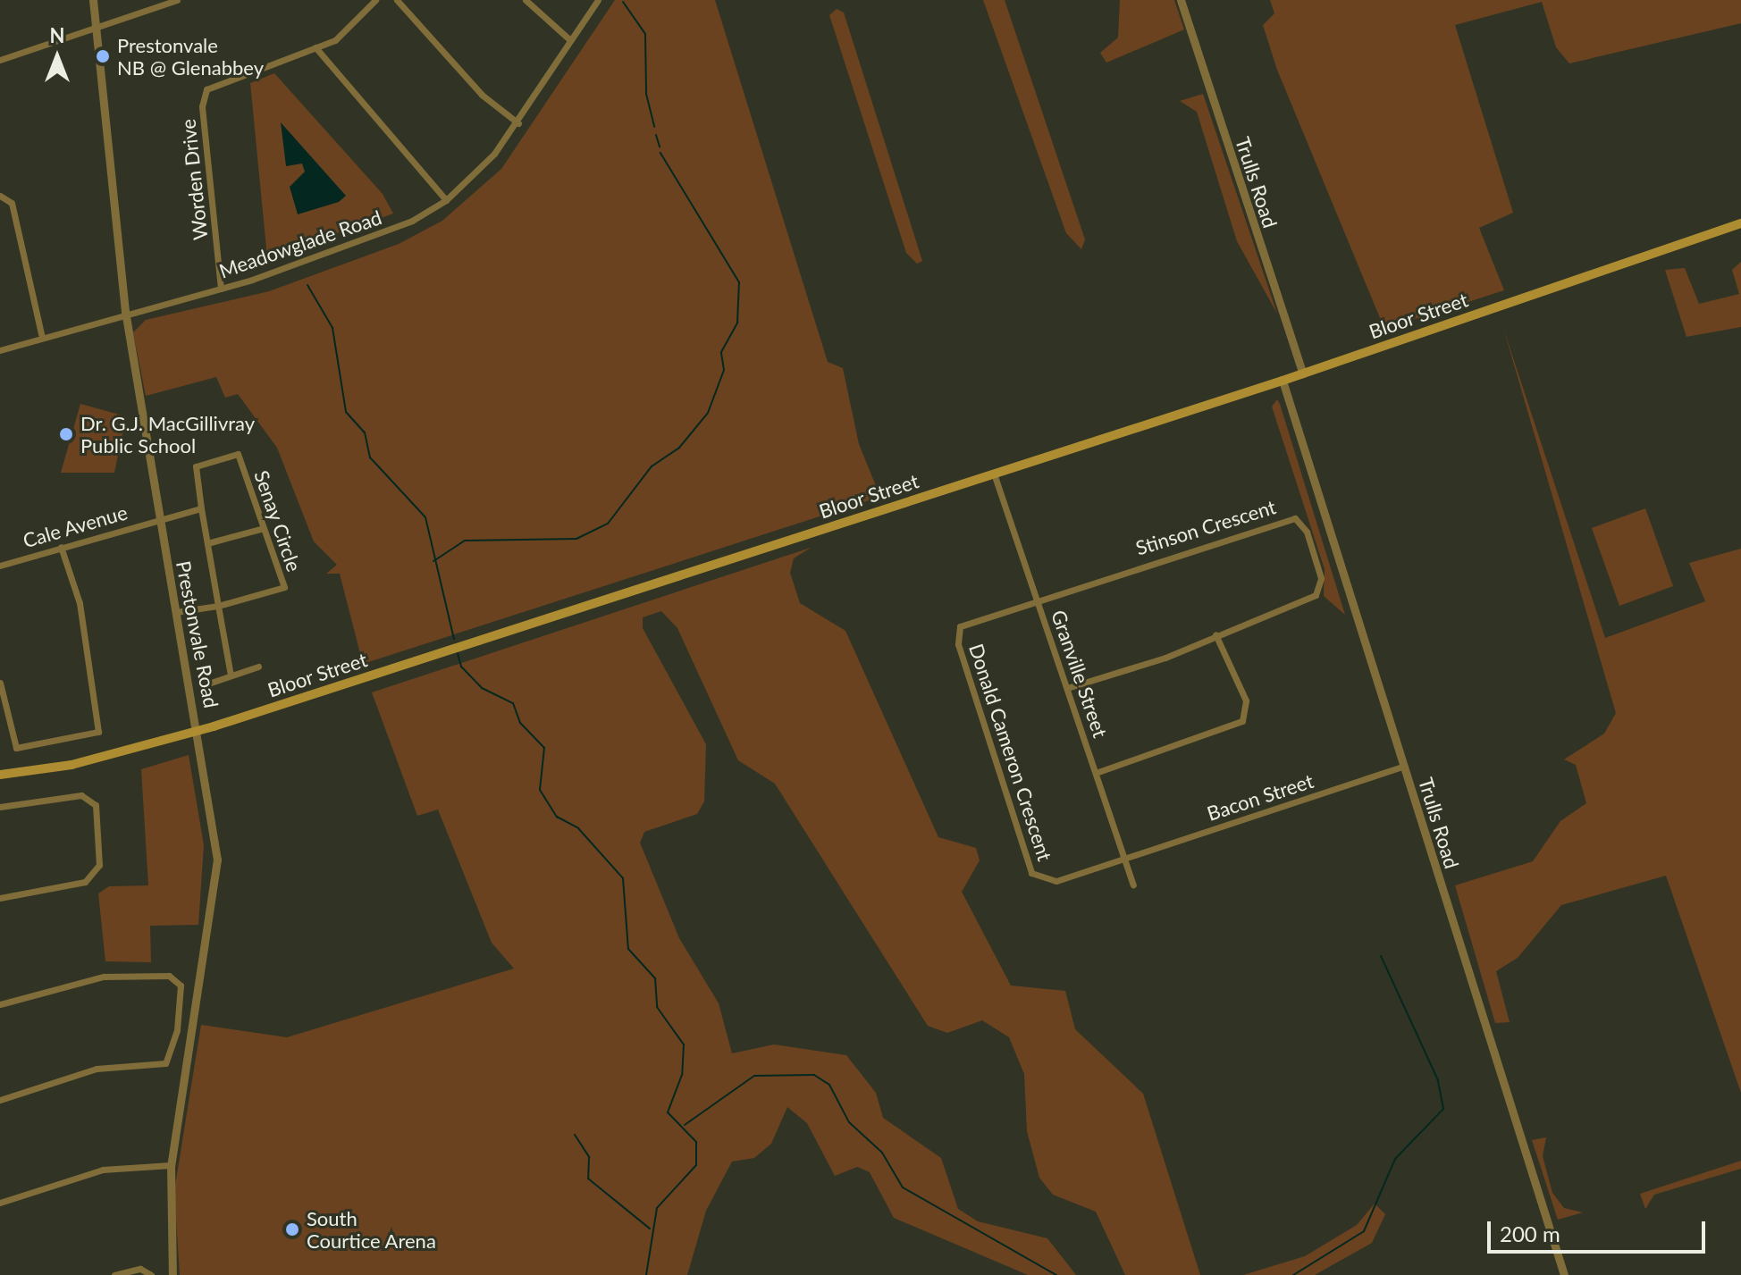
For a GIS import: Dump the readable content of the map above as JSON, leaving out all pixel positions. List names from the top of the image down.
{
  "streets": {
    "main road": ["Bloor Street"],
    "street": [
      "Worden Drive",
      "Trulls Road",
      "Meadowglade Road",
      "Senay Circle",
      "Cale Avenue",
      "Stinson Crescent",
      "Prestonvale Road",
      "Granville Street",
      "Donald Cameron Crescent",
      "Bacon Street"
    ]
  },
  "crossings": [
    ["Worden Drive", "Meadowglade Road"],
    ["Trulls Road", "Bloor Street"],
    ["Trulls Road", "Bacon Street"],
    ["Meadowglade Road", "Prestonvale Road"],
    ["Bloor Street", "Prestonvale Road"],
    ["Bloor Street", "Granville Street"],
    ["Senay Circle", "Cale Avenue"],
    ["Senay Circle", "Prestonvale Road"],
    ["Cale Avenue", "Prestonvale Road"],
    ["Stinson Crescent", "Granville Street"],
    ["Stinson Crescent", "Donald Cameron Crescent"],
    ["Granville Street", "Donald Cameron Crescent"],
    ["Granville Street", "Bacon Street"],
    ["Donald Cameron Crescent", "Bacon Street"]
  ],
  "places": ["Prestonvale NB @ Glenabbey", "Dr. G.J. MacGillivray Public School", "South Courtice Arena"],
  "scale_bar": "200 m",
  "north": "top"
}
